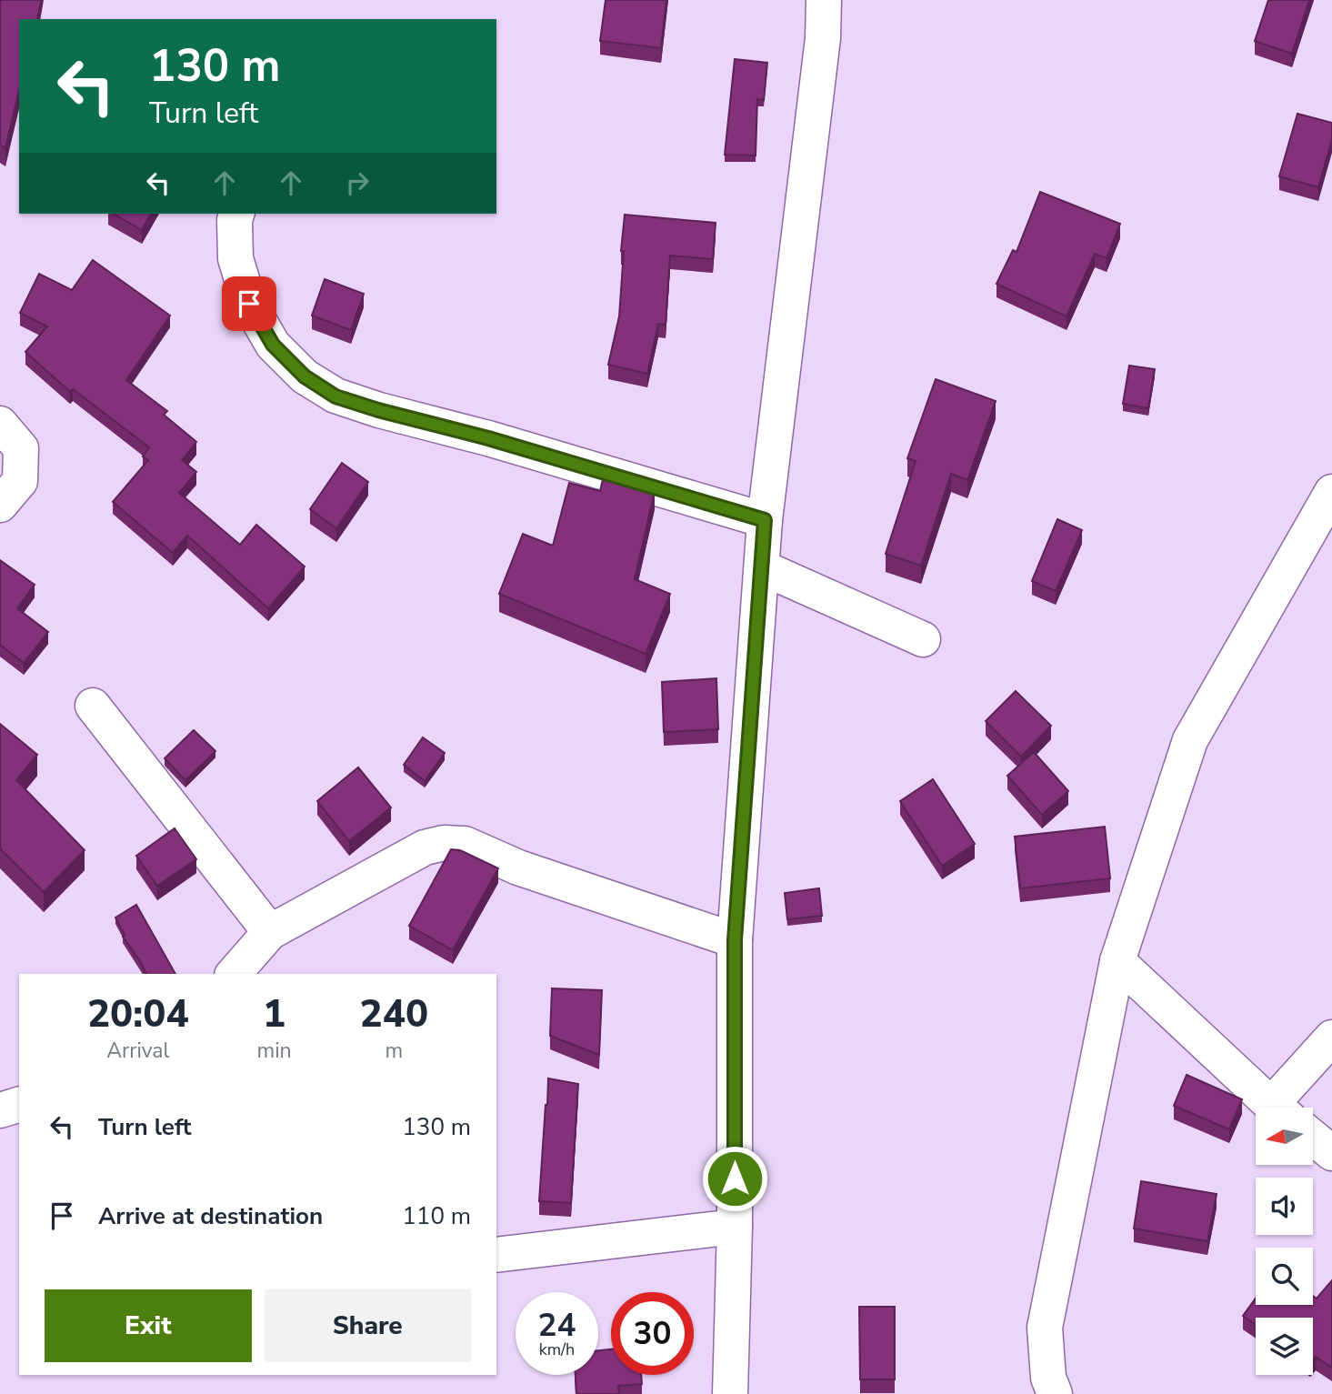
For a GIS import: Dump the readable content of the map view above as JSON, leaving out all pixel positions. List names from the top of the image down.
{
  "north": "left",
  "page": {
    "turn": ["130 m", "Turn left"],
    "eta": [
      "20:04",
      "Arrival",
      "1",
      "min",
      "240",
      "m"
    ],
    "list": [
      {
        "name": "Turn left",
        "value": "130 m"
      },
      {
        "name": "Arrive at destination",
        "value": "110 m"
      }
    ],
    "buttons": ["Exit", "Share"],
    "speed": "24 km/h",
    "limit": "30"
  }
}
